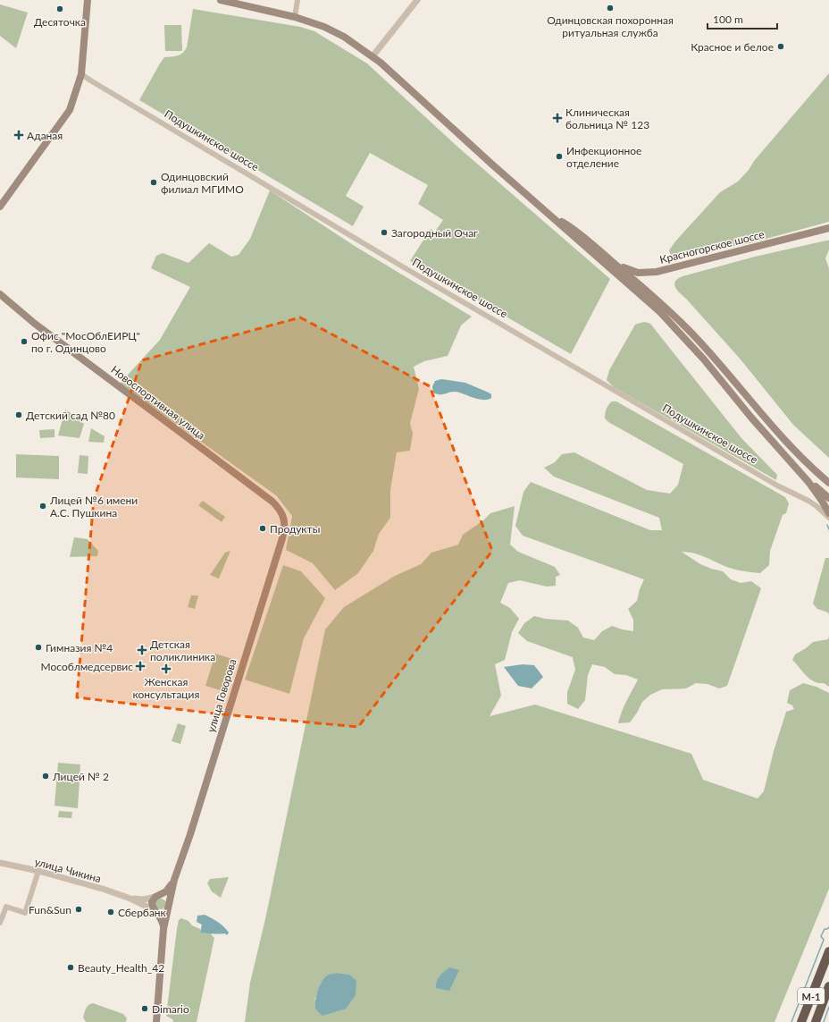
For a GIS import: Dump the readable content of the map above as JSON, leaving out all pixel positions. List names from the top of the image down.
{
  "streets": {
    "highway": ["М-1"],
    "main road": ["Красногорское шоссе", "Новоспортивная улица", "улица Говорова"],
    "street": ["Подушкинское шоссе", "улица Чикина"]
  },
  "crossings": [
    ["Новоспортивная улица", "улица Говорова"],
    ["улица Говорова", "улица Чикина"]
  ],
  "places": {
    "other": [
      "Одинцовская похоронная ритуальная служба",
      "Десяточка",
      "Красное и белое",
      "Инфекционное отделение",
      "Одинцовский филиал МГИМО",
      "Загородный Очаг",
      "Офис \"МосОблЕИРЦ\" по г. Одинцово",
      "Детский сад №80",
      "Лицей №6 имени А.С. Пушкина",
      "Продукты",
      "Гимназия №4",
      "Лицей № 2",
      "Fun&Sun",
      "Сбербанк",
      "Beauty_Health_42",
      "Dimario"
    ],
    "health": [
      "Клиническая больница № 123",
      "Аданая",
      "Детская поликлиника",
      "Мособлмедсервис",
      "Женская консультация"
    ]
  },
  "scale_bar": "100 m"
}
